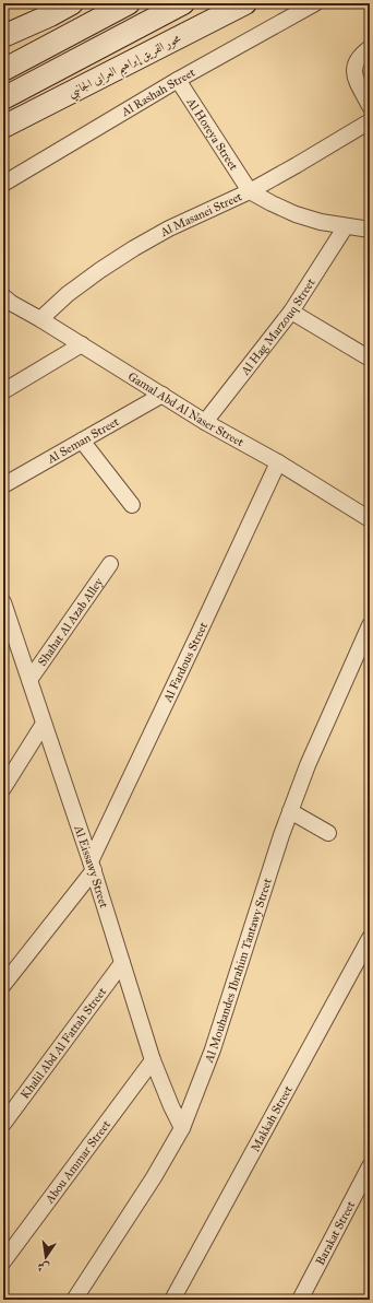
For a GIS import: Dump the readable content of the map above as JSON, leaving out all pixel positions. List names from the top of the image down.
{
  "streets": {
    "main road": ["محور الفريق إبراهيم العرابى الجانبي"],
    "street": [
      "Al Rashah Street",
      "Al Horeya Street",
      "Al Masanei Street",
      "Al Hag Marzouq Street",
      "Gamal Abd Al Naser Street",
      "Al Seman Street",
      "Shahat Al Azab Alley",
      "Al Fardous Street",
      "Al Eissawy Street",
      "Al Mouhandes Ibrahim Tantawy Street",
      "Khalil Abd Al Fattah Street",
      "Makkah Street",
      "Abou Ammar Street",
      "Barakat Street"
    ]
  },
  "crossings": [
    ["Al Rashah Street", "Al Horeya Street"],
    ["Al Horeya Street", "Al Masanei Street"],
    ["Al Horeya Street", "Al Hag Marzouq Street"],
    ["Al Masanei Street", "Gamal Abd Al Naser Street"],
    ["Al Hag Marzouq Street", "Gamal Abd Al Naser Street"],
    ["Gamal Abd Al Naser Street", "Al Seman Street"],
    ["Gamal Abd Al Naser Street", "Al Fardous Street"],
    ["Shahat Al Azab Alley", "Al Eissawy Street"],
    ["Al Fardous Street", "Al Eissawy Street"],
    ["Al Eissawy Street", "Al Mouhandes Ibrahim Tantawy Street"],
    ["Al Eissawy Street", "Khalil Abd Al Fattah Street"],
    ["Al Eissawy Street", "Abou Ammar Street"]
  ],
  "north": "bottom"
}
